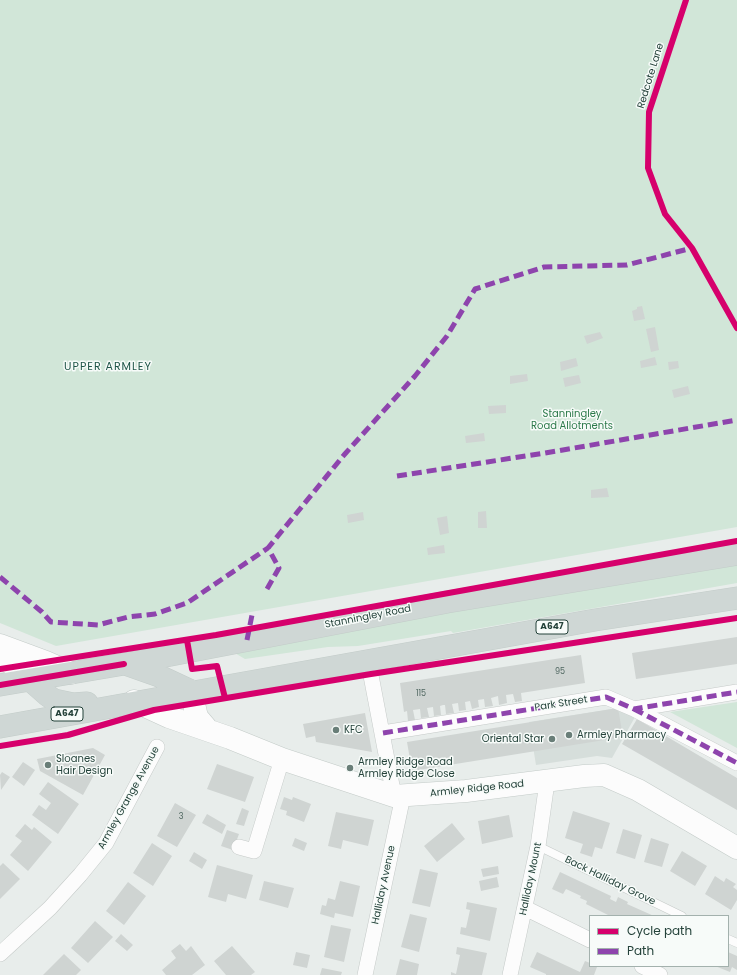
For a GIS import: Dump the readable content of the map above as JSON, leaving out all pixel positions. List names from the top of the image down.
{
  "streets": {
    "main road": ["Stanningley Road", "A647"],
    "street": [
      "Park Street",
      "Armley Ridge Road",
      "Armley Grange Avenue",
      "Halliday Mount",
      "Halliday Avenue"
    ],
    "lane": ["Back Halliday Grove"],
    "cycle path": ["Redcote Lane"]
  },
  "crossings": [
    ["A647", "Armley Ridge Road"],
    ["Armley Ridge Road", "Halliday Mount"],
    ["Armley Ridge Road", "Halliday Avenue"],
    ["Halliday Mount", "Back Halliday Grove"]
  ],
  "districts": ["UPPER ARMLEY"],
  "parks": ["Stanningley Road Allotments"],
  "places": [
    "KFC",
    "Armley Pharmacy",
    "Oriental Star",
    "Sloanes Hair Design",
    "Armley Ridge Road Armley Ridge Close"
  ],
  "house_numbers": ["95", "115", "3"],
  "legend": ["Cycle path", "Path"]
}
